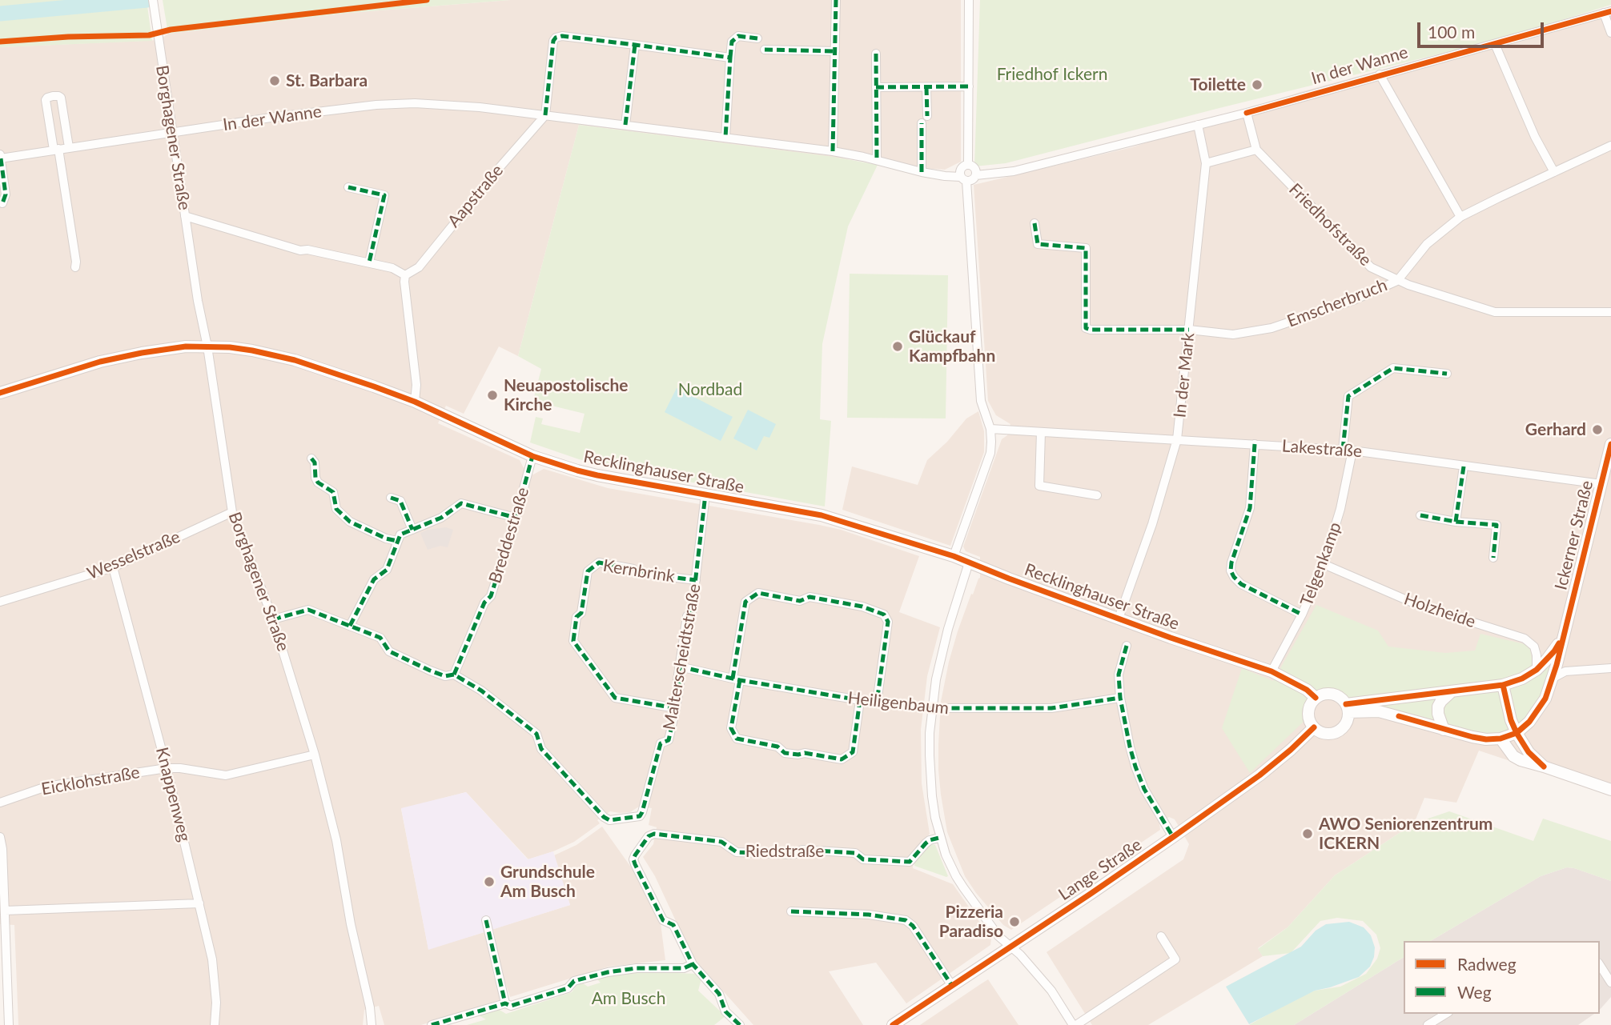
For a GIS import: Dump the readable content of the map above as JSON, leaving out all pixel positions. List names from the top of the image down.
{
  "streets": {
    "main road": ["Recklinghauser Straße", "Ickerner Straße", "Lange Straße"],
    "street": [
      "In der Wanne",
      "Borghagener Straße",
      "Aapstraße",
      "Friedhofstraße",
      "Emscherbruch",
      "In der Mark",
      "Lakestraße",
      "Breddestraße",
      "Wesselstraße",
      "Telgenkamp",
      "Kernbrink",
      "Holzheide",
      "Malterscheidtstraße",
      "Heiligenbaum",
      "Eicklohstraße",
      "Knappenweg",
      "Riedstraße"
    ]
  },
  "crossings": [
    ["In der Wanne", "Borghagener Straße"],
    ["In der Wanne", "Aapstraße"],
    ["In der Wanne", "Friedhofstraße"],
    ["In der Wanne", "In der Mark"],
    ["Borghagener Straße", "Recklinghauser Straße"],
    ["Borghagener Straße", "Wesselstraße"],
    ["Borghagener Straße", "Eicklohstraße"],
    ["Friedhofstraße", "Emscherbruch"],
    ["Emscherbruch", "In der Mark"],
    ["In der Mark", "Lakestraße"],
    ["In der Mark", "Recklinghauser Straße"],
    ["Lakestraße", "Ickerner Straße"],
    ["Lakestraße", "Telgenkamp"],
    ["Recklinghauser Straße", "Breddestraße"],
    ["Recklinghauser Straße", "Telgenkamp"],
    ["Recklinghauser Straße", "Malterscheidtstraße"],
    ["Recklinghauser Straße", "Lange Straße"],
    ["Breddestraße", "Malterscheidtstraße"],
    ["Ickerner Straße", "Holzheide"],
    ["Wesselstraße", "Knappenweg"],
    ["Telgenkamp", "Holzheide"],
    ["Kernbrink", "Malterscheidtstraße"],
    ["Malterscheidtstraße", "Heiligenbaum"],
    ["Eicklohstraße", "Knappenweg"]
  ],
  "parks": ["Friedhof Ickern", "Nordbad", "Am Busch"],
  "places": [
    "St. Barbara",
    "Toilette",
    "Glückauf Kampfbahn",
    "Neuapostolische Kirche",
    "Gerhard",
    "AWO Seniorenzentrum ICKERN",
    "Grundschule Am Busch",
    "Pizzeria Paradiso"
  ],
  "legend": ["Radweg", "Weg"],
  "scale_bar": "100 m"
}
